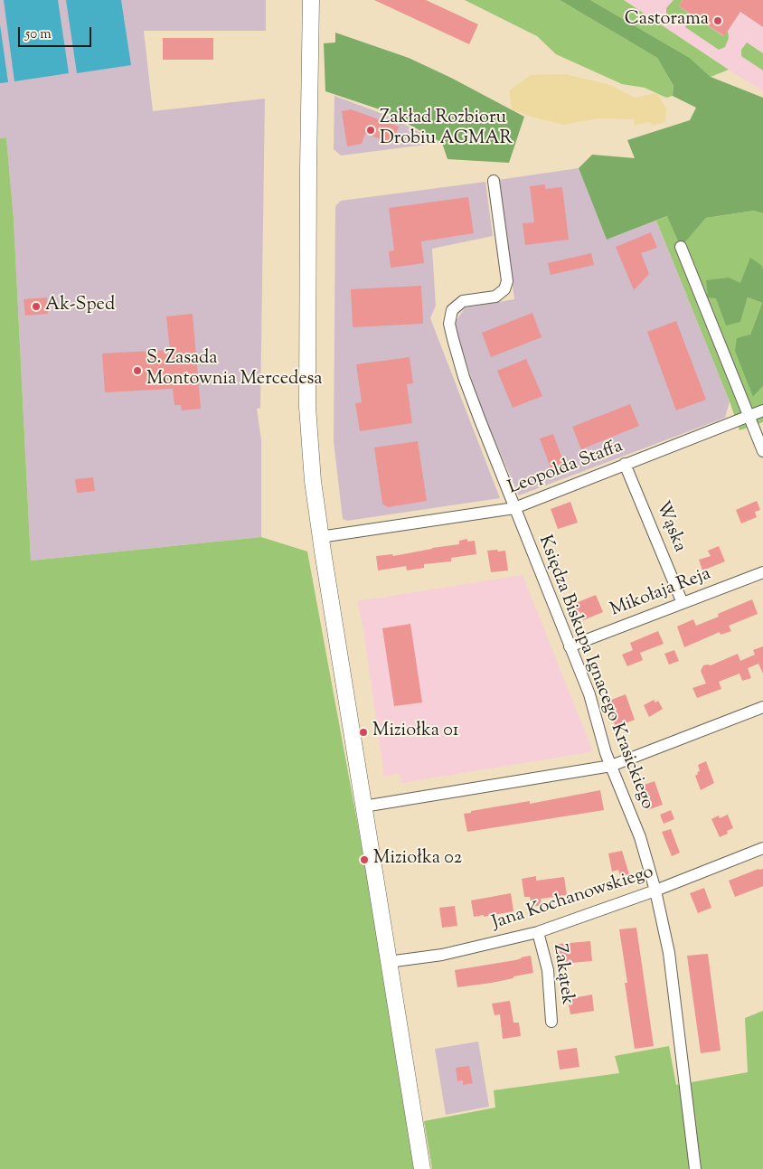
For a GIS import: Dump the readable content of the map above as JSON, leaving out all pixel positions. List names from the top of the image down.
{
  "streets": {
    "street": [
      "Leopolda Staffa",
      "Wąska",
      "Mikołaja Reja",
      "Księdza Biskupa Ignacego Krasickiego",
      "Jana Kochanowskiego",
      "Zakątek"
    ]
  },
  "crossings": [
    ["Leopolda Staffa", "Wąska"],
    ["Leopolda Staffa", "Księdza Biskupa Ignacego Krasickiego"],
    ["Wąska", "Mikołaja Reja"],
    ["Mikołaja Reja", "Księdza Biskupa Ignacego Krasickiego"],
    ["Księdza Biskupa Ignacego Krasickiego", "Jana Kochanowskiego"],
    ["Jana Kochanowskiego", "Zakątek"]
  ],
  "places": [
    "Castorama",
    "Zakład Rozbioru Drobiu AGMAR",
    "Ak-Sped",
    "S. Zasada Montownia Mercedesa",
    "Miziołka 01",
    "Miziołka 02"
  ],
  "scale_bar": "50 m"
}
